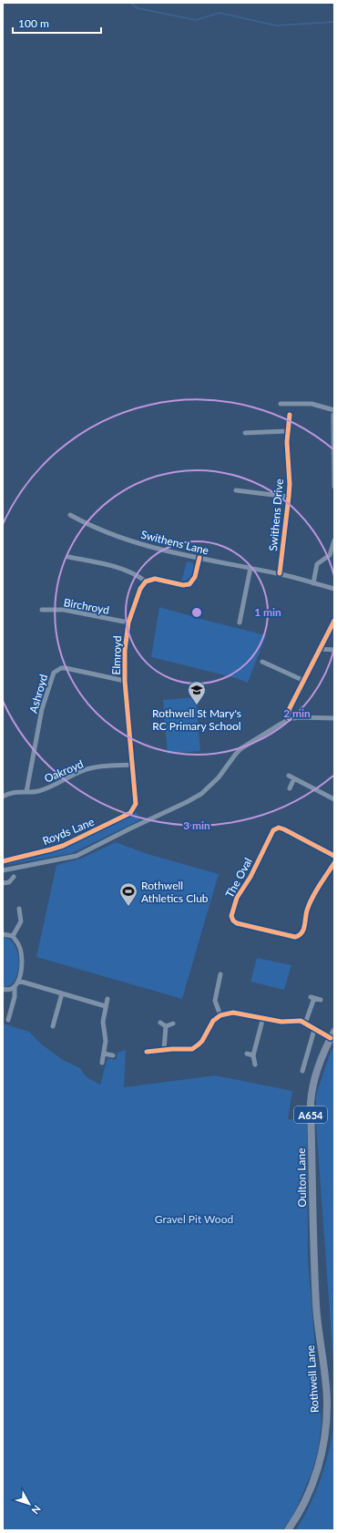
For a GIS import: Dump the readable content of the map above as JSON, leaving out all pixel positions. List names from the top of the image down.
{
  "streets": {
    "main road": ["A654", "Oulton Lane", "Rothwell Lane"],
    "street": [
      "Swithens Drive",
      "Swithens Lane",
      "Birchroyd",
      "Elmroyd",
      "Ashroyd",
      "Oakroyd",
      "Royds Lane",
      "The Oval"
    ]
  },
  "crossings": [
    ["Swithens Drive", "Swithens Lane"],
    ["Birchroyd", "Elmroyd"],
    ["Elmroyd", "Ashroyd"],
    ["Elmroyd", "Oakroyd"],
    ["Elmroyd", "Royds Lane"],
    ["Ashroyd", "Oakroyd"],
    ["Oulton Lane", "Rothwell Lane"]
  ],
  "parks": ["Gravel Pit Wood"],
  "places": {
    "school or university": ["Rothwell St Mary's RC Primary School"],
    "sports": ["Rothwell Athletics Club"]
  },
  "scale_bar": "100 m",
  "north": "bottom right",
  "rings": ["1 min", "2 min", "3 min"]
}
